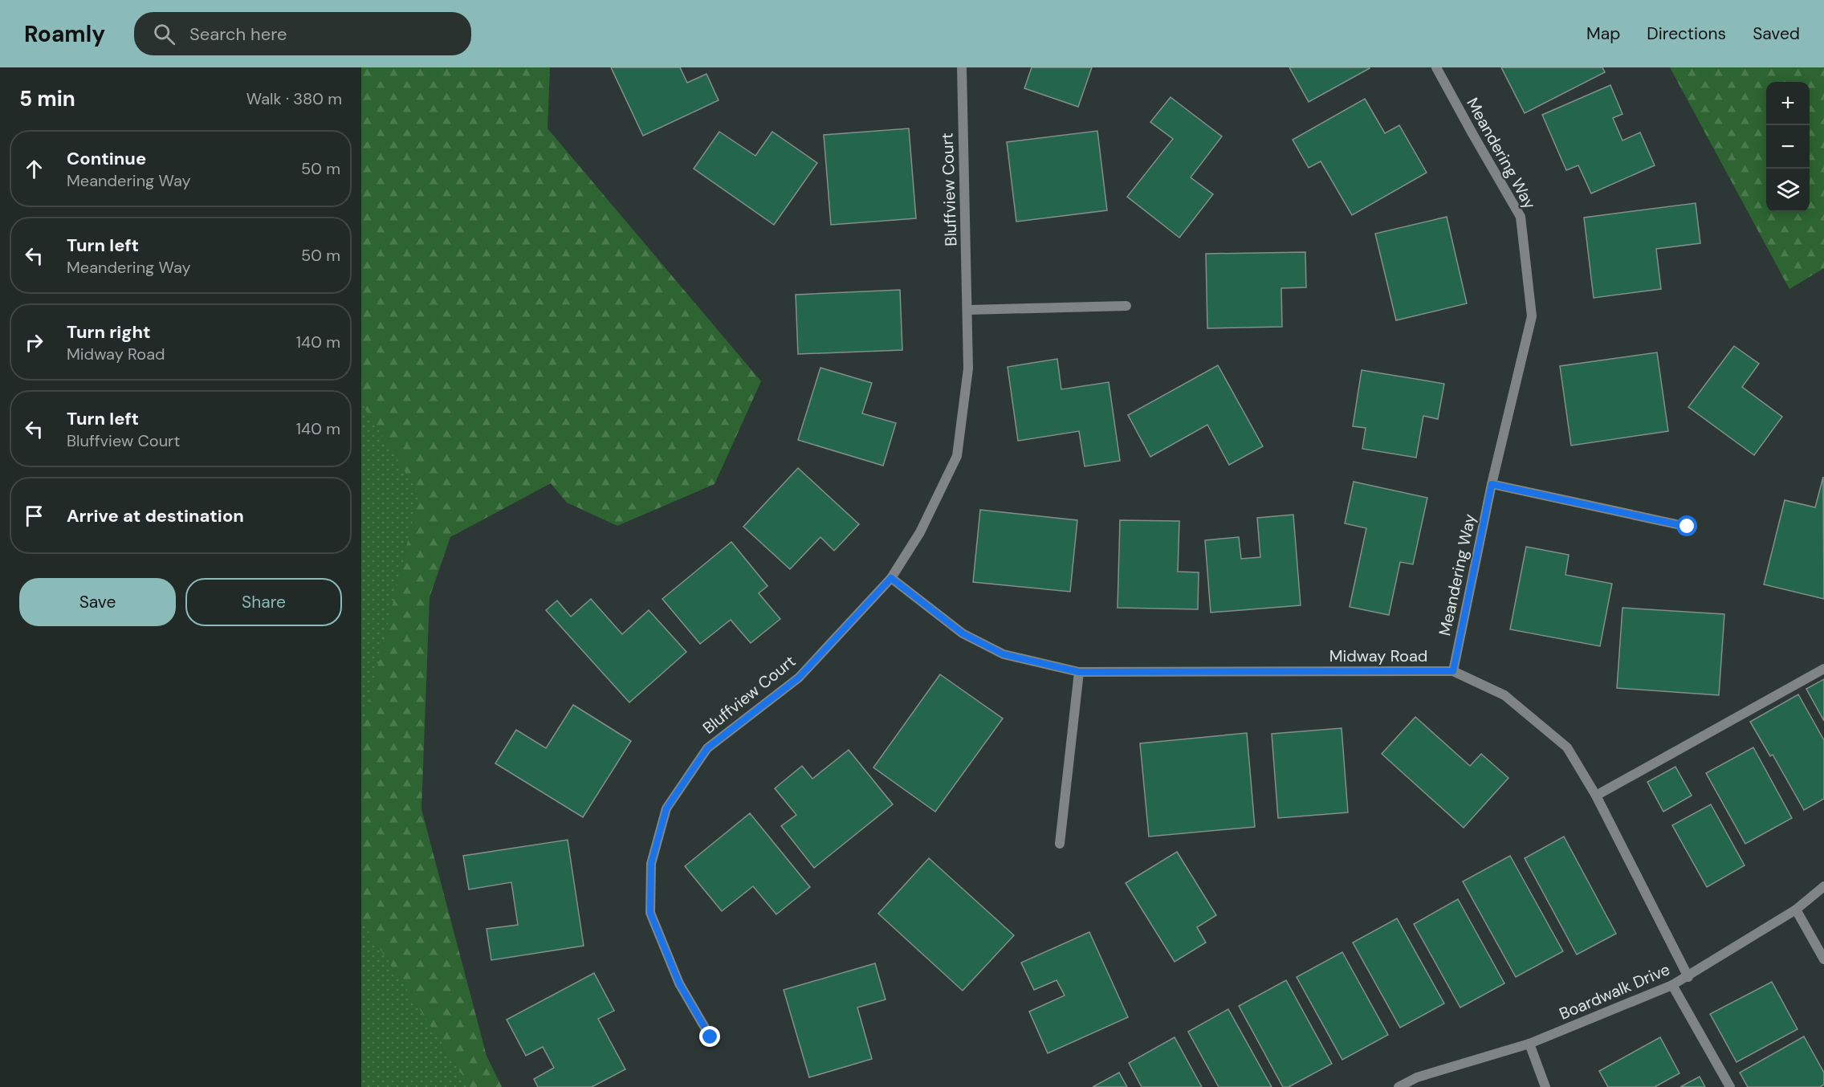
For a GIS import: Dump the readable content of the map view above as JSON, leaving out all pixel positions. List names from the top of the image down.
{
  "streets": {
    "street": [
      "Meandering Way",
      "Bluffview Court",
      "Midway Road",
      "Boardwalk Drive"
    ]
  },
  "crossings": [
    ["Meandering Way", "Midway Road"],
    ["Bluffview Court", "Midway Road"],
    ["Midway Road", "Boardwalk Drive"]
  ],
  "page": {
    "header": "Roamly",
    "search": "Search here",
    "nav": ["Map", "Directions", "Saved"],
    "heading": ["5 min", "Walk · 380 m"],
    "map_buttons": ["+", "−"],
    "list": [
      ["Continue", "Meandering Way", "50 m"],
      ["Turn left", "Meandering Way", "50 m"],
      ["Turn right", "Midway Road", "140 m"],
      ["Turn left", "Bluffview Court", "140 m"],
      "Arrive at destination"
    ],
    "buttons": ["Save", "Share"]
  }
}
